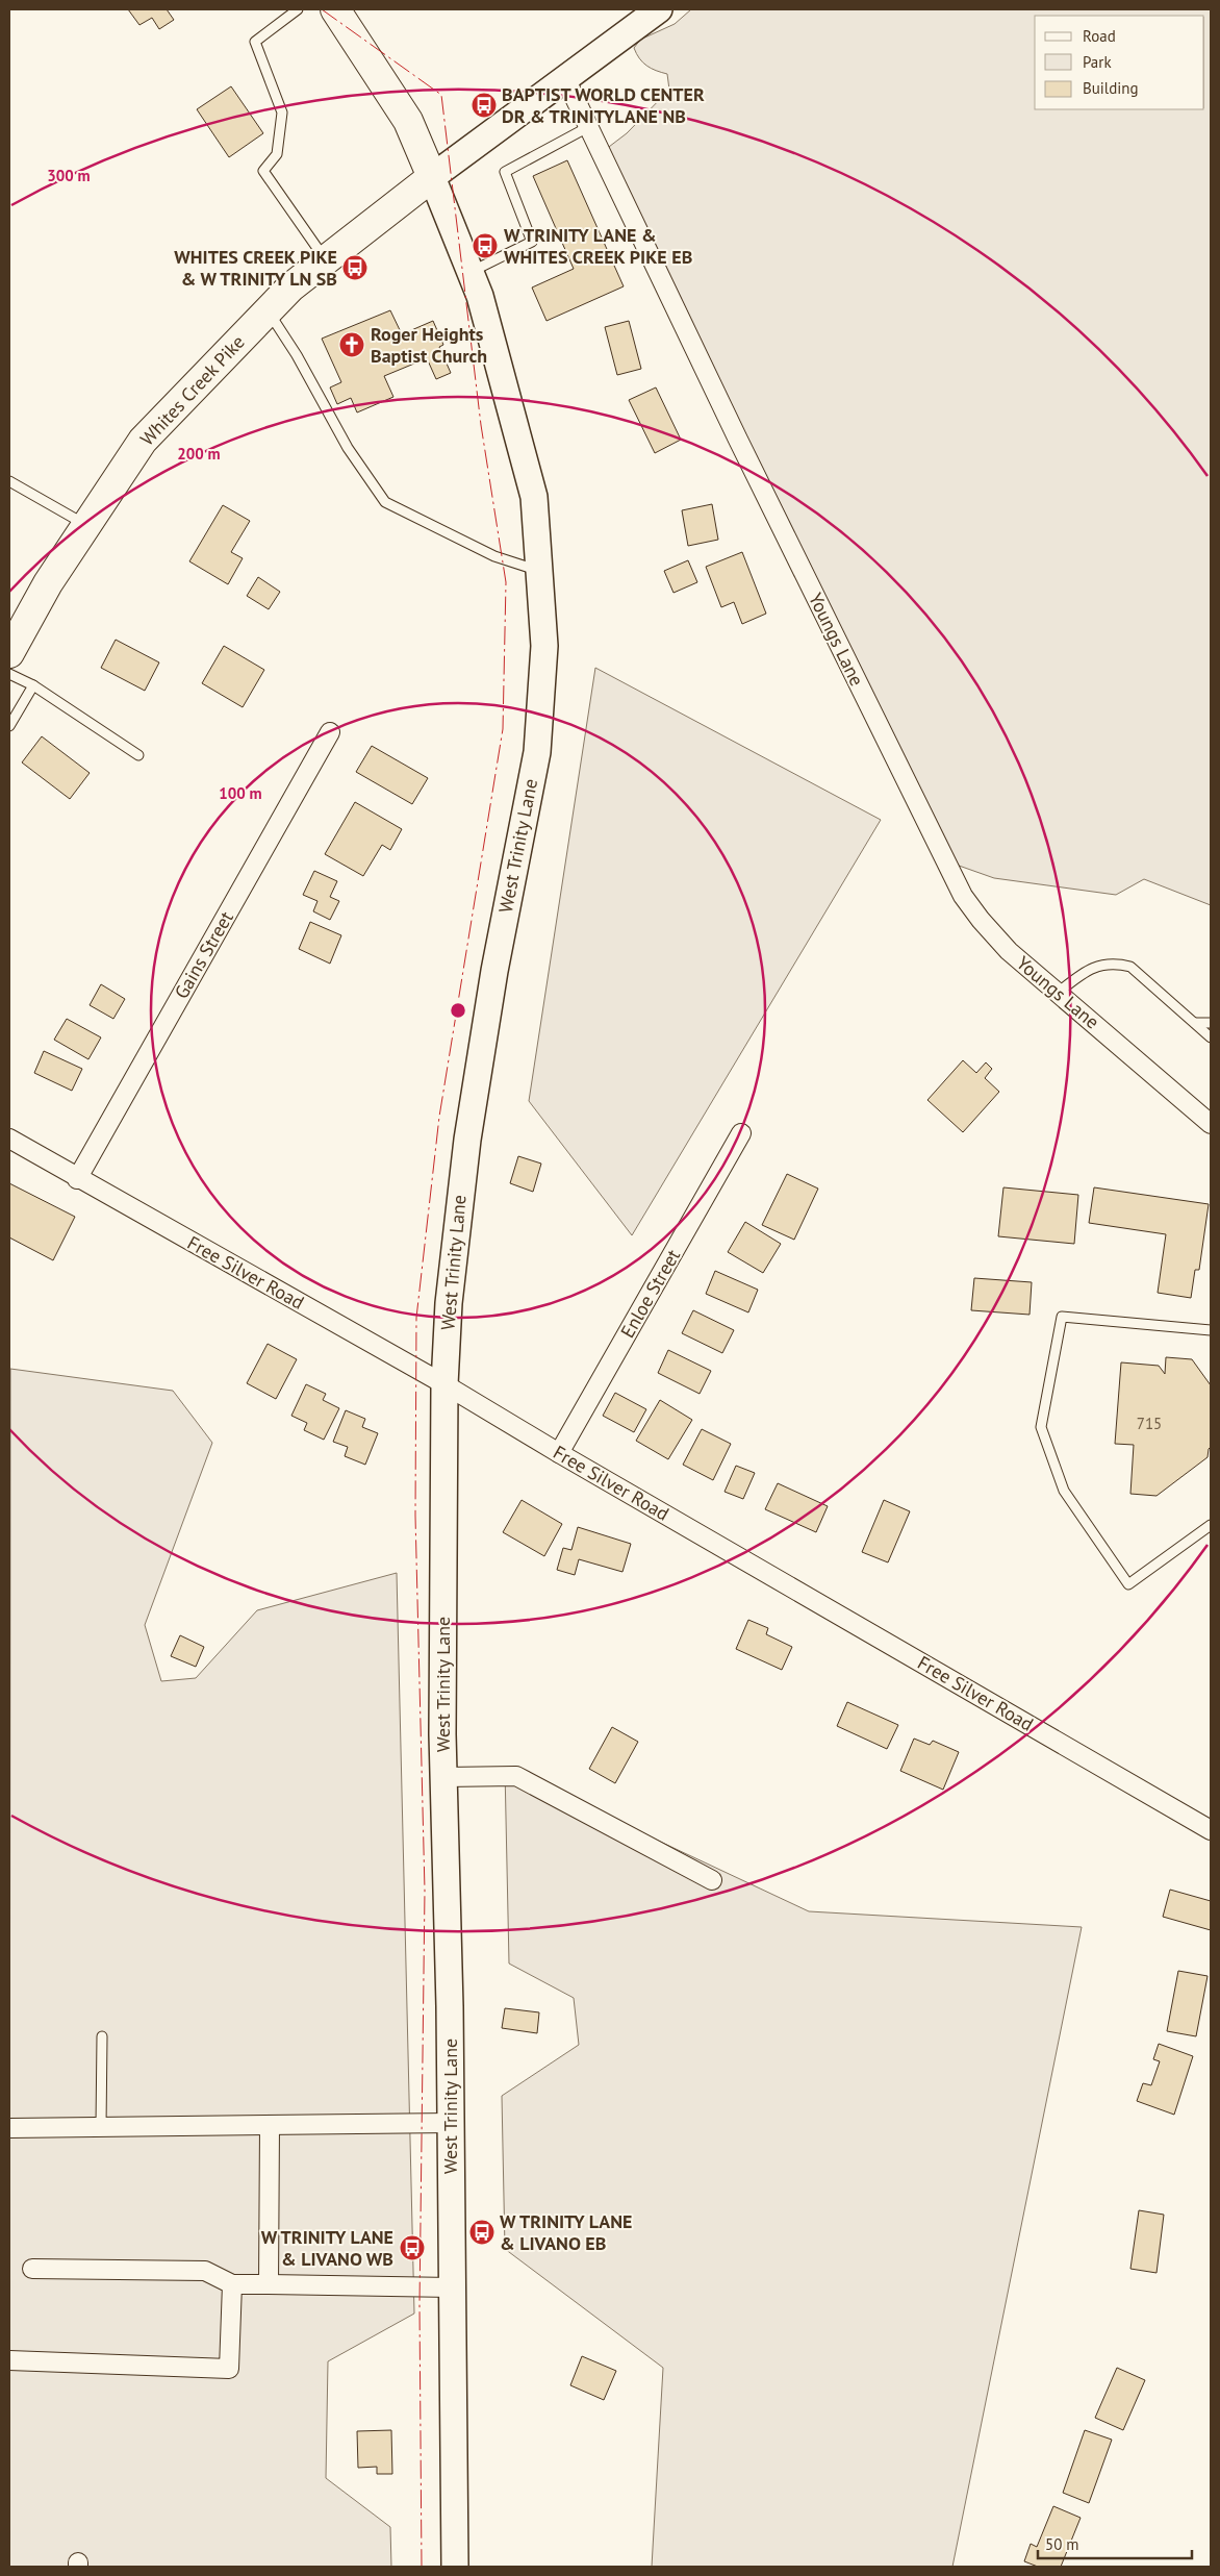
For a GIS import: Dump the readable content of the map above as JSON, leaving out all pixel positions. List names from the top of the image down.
{
  "streets": {
    "main road": ["Whites Creek Pike", "West Trinity Lane"],
    "street": [
      "Youngs Lane",
      "Gains Street",
      "Free Silver Road",
      "Enloe Street"
    ]
  },
  "crossings": [
    ["Whites Creek Pike", "West Trinity Lane"],
    ["West Trinity Lane", "Free Silver Road"],
    ["Gains Street", "Free Silver Road"],
    ["Free Silver Road", "Enloe Street"]
  ],
  "places": {
    "bus stop": [
      "BAPTIST WORLD CENTER DR & TRINITYLANE NB",
      "W TRINITY LANE & WHITES CREEK PIKE EB",
      "WHITES CREEK PIKE & W TRINITY LN SB",
      "W TRINITY LANE & LIVANO EB",
      "W TRINITY LANE & LIVANO WB"
    ],
    "church": ["Roger Heights Baptist Church"]
  },
  "house_numbers": ["715"],
  "legend": ["Road", "Park", "Building"],
  "scale_bar": "50 m",
  "rings": ["300 m", "200 m", "100 m"]
}
